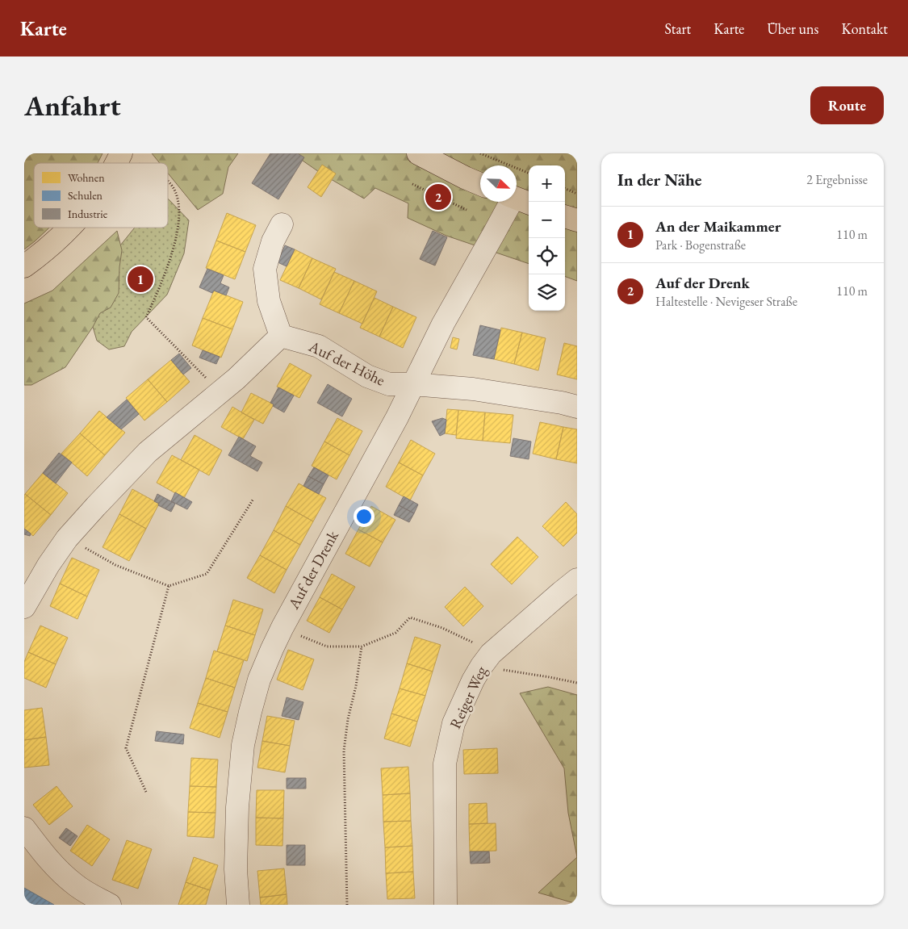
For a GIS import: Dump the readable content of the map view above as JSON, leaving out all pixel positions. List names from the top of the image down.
{
  "streets": {
    "street": ["Auf der Höhe", "Auf der Drenk", "Reiger Weg"]
  },
  "crossings": [
    ["Auf der Höhe", "Auf der Drenk"]
  ],
  "legend": ["Wohnen", "Schulen", "Industrie"],
  "north": "bottom right",
  "page": {
    "header": "Karte",
    "nav": [
      "Start",
      "Karte",
      "Über uns",
      "Kontakt"
    ],
    "buttons": "Route",
    "title": "Anfahrt",
    "heading": ["In der Nähe", "2 Ergebnisse"],
    "map_buttons": ["+", "−"],
    "pins": ["2", "1"],
    "list": [
      {
        "mark": "1",
        "name": "An der Maikammer",
        "note": "Park · Bogenstraße",
        "value": "110 m"
      },
      {
        "mark": "2",
        "name": "Auf der Drenk",
        "note": "Haltestelle · Nevigeser Straße",
        "value": "110 m"
      }
    ]
  }
}
